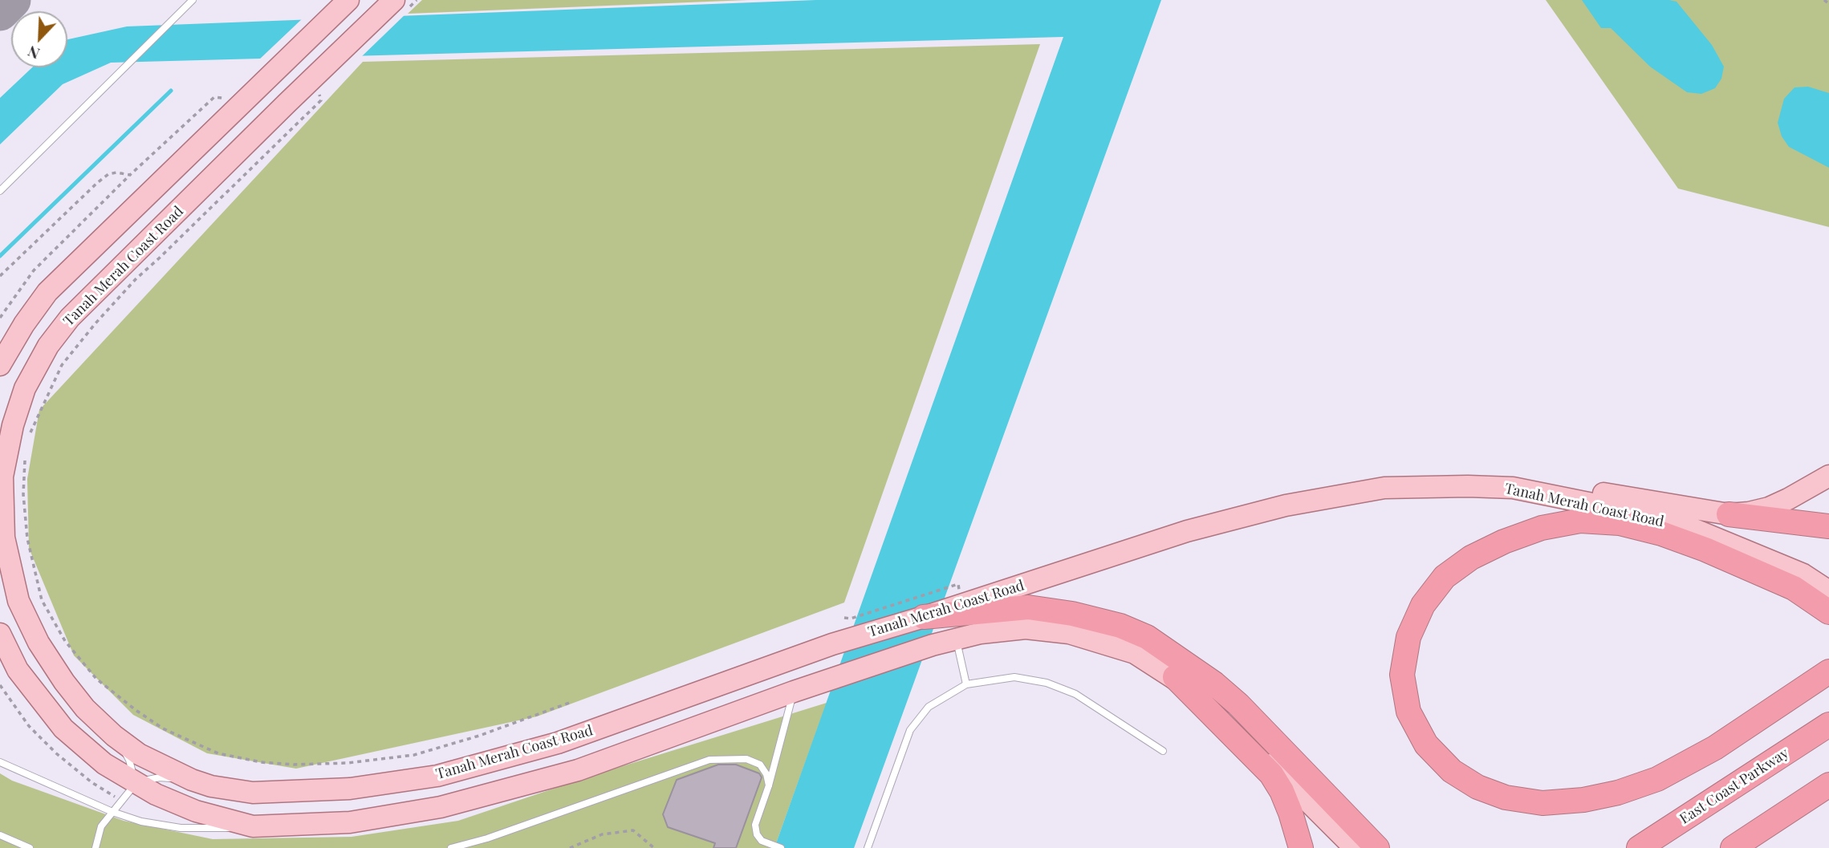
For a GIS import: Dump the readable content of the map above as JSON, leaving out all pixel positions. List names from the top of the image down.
{
  "streets": {
    "highway": ["East Coast Parkway"],
    "main road": ["Tanah Merah Coast Road"]
  },
  "north": "bottom left"
}
